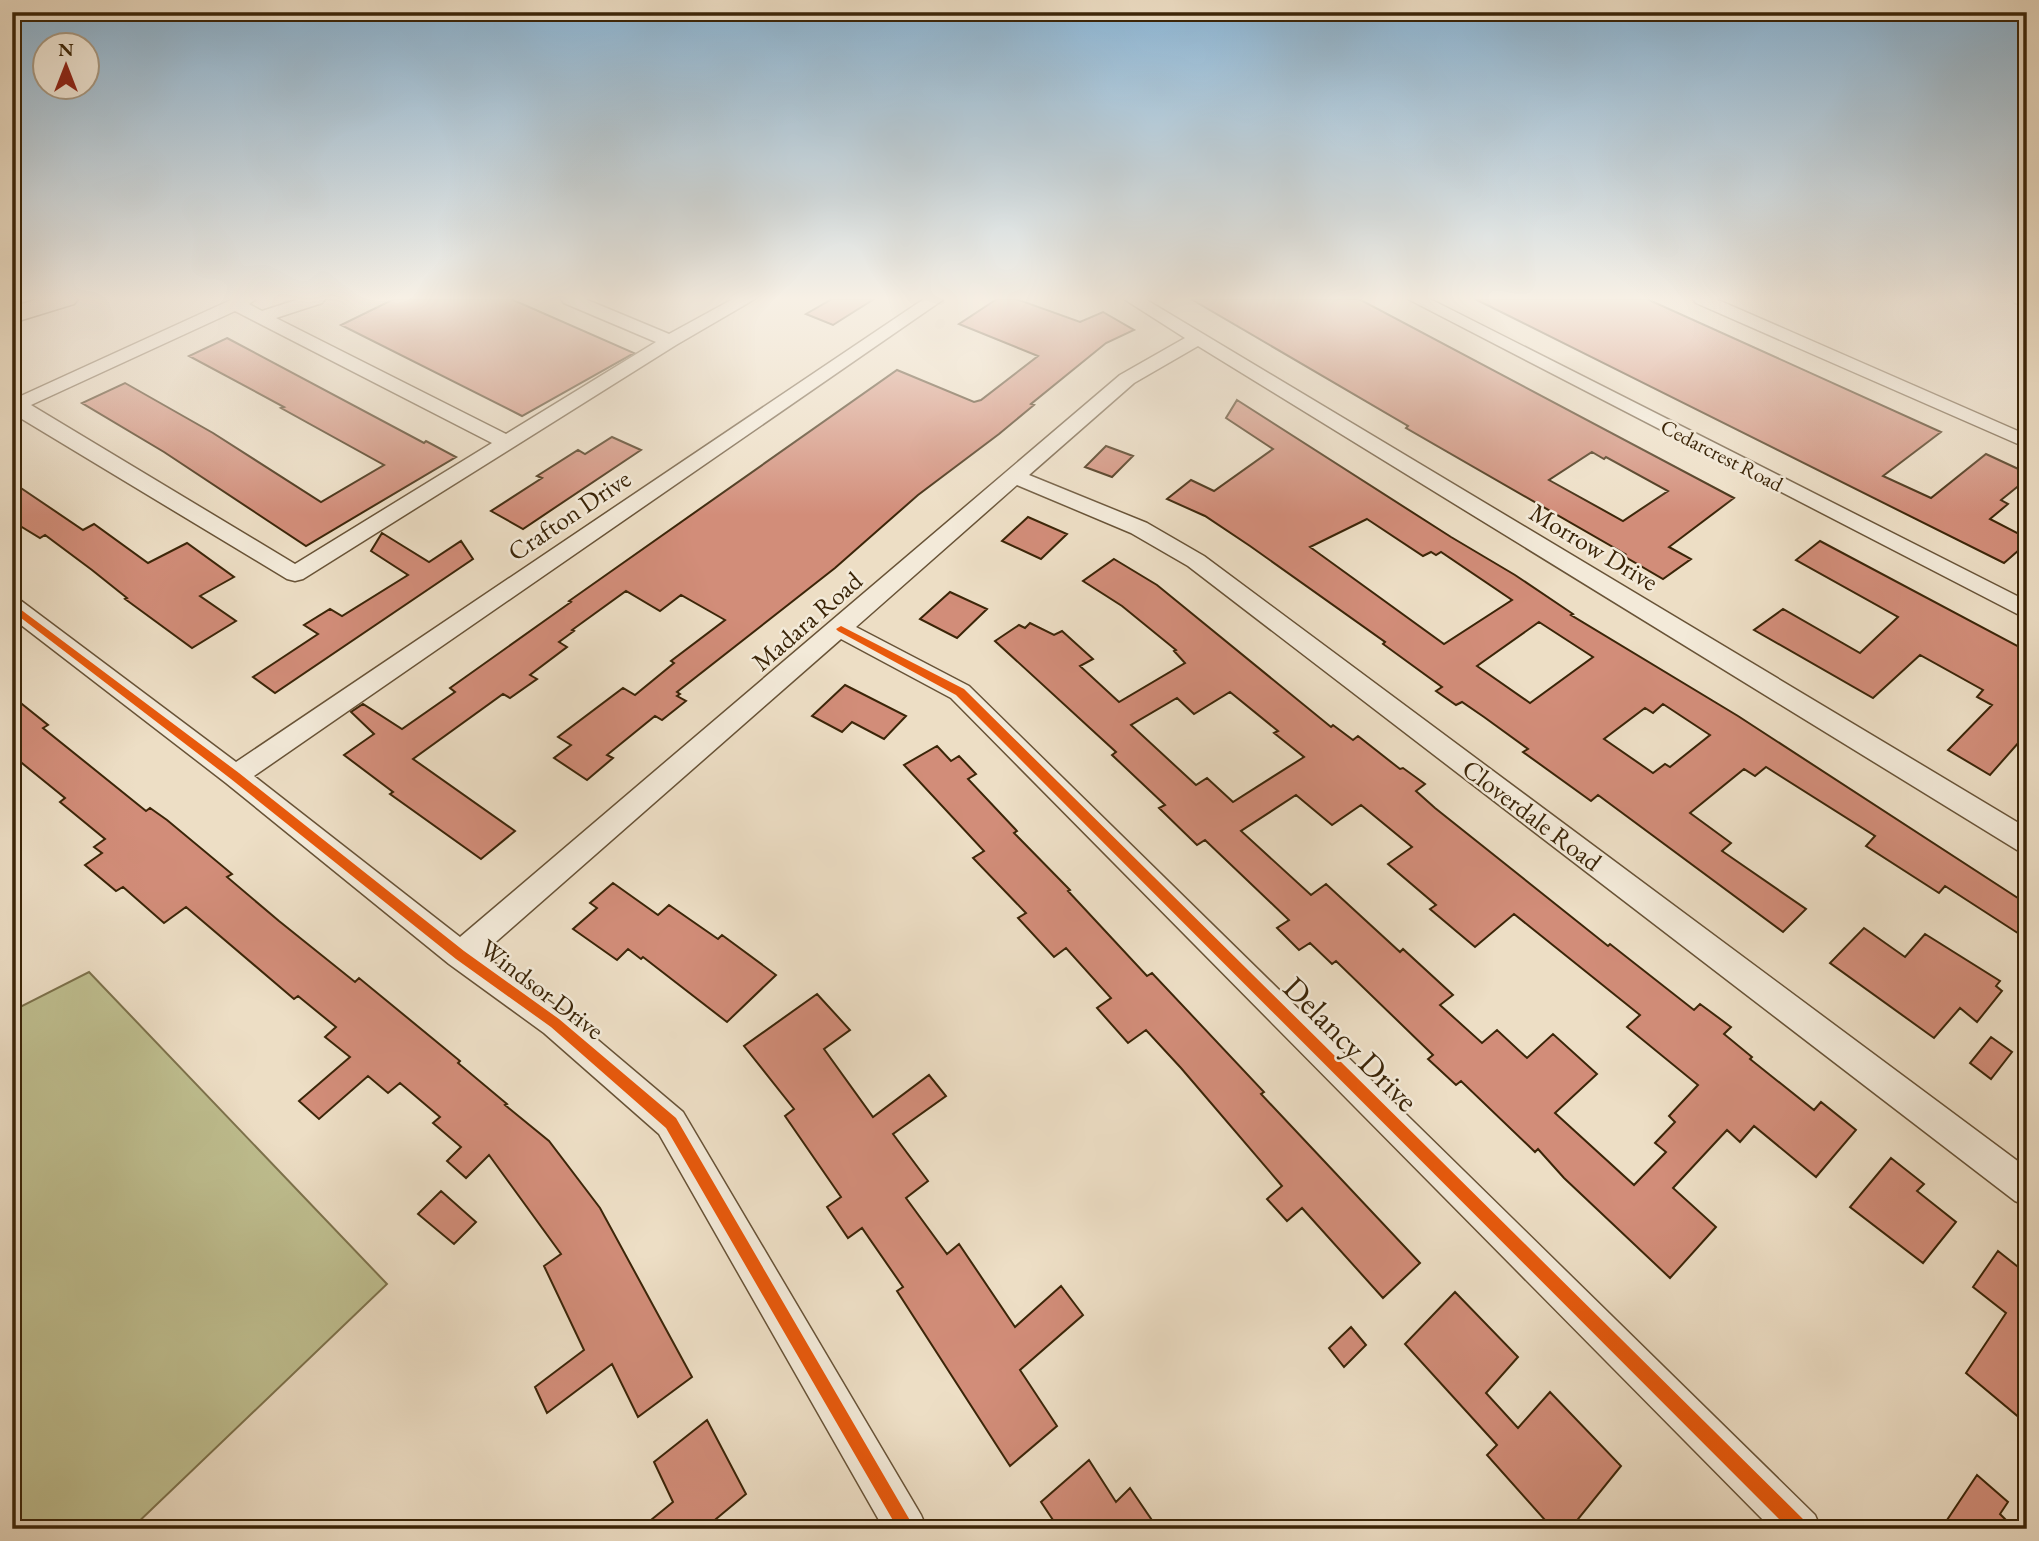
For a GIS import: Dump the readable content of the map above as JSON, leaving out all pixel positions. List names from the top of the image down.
{
  "streets": {
    "street": [
      "Cedarcrest Road",
      "Crafton Drive",
      "Morrow Drive",
      "Madara Road",
      "Cloverdale Road",
      "Windsor Drive",
      "Delancy Drive"
    ]
  },
  "crossings": [
    ["Crafton Drive", "Windsor Drive"],
    ["Madara Road", "Cloverdale Road"],
    ["Madara Road", "Windsor Drive"],
    ["Madara Road", "Delancy Drive"]
  ],
  "north": "top"
}
